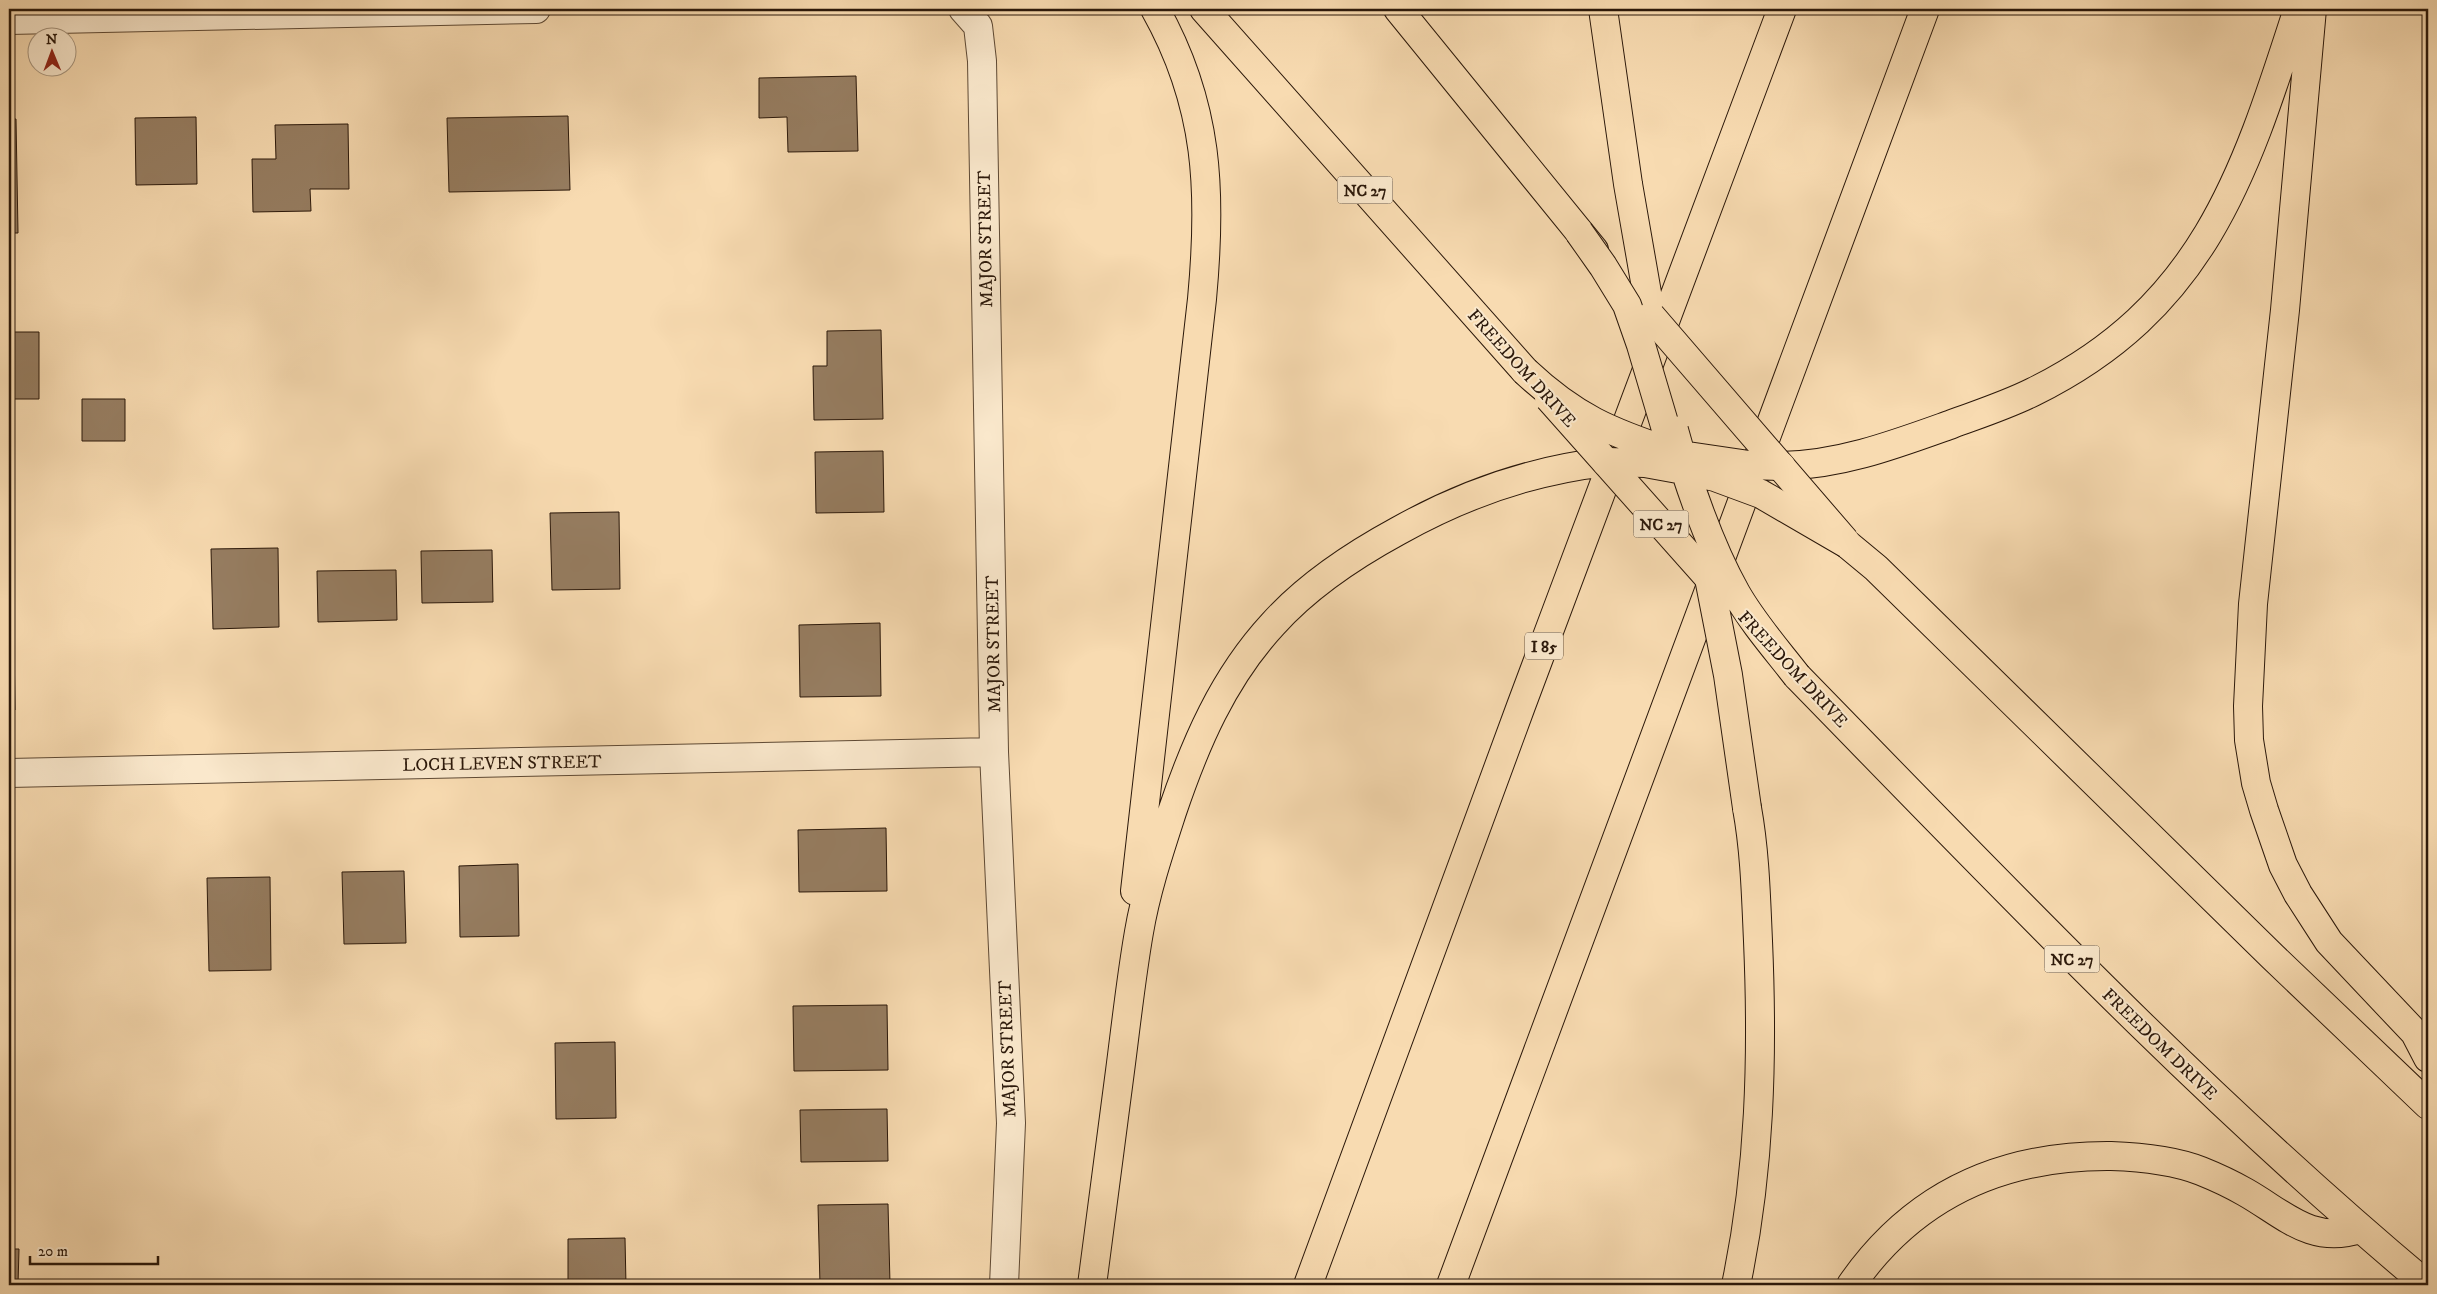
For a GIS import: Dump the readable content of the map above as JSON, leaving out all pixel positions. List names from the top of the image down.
{
  "streets": {
    "main road": ["NC 27", "FREEDOM DRIVE", "I 85"],
    "street": ["MAJOR STREET", "LOCH LEVEN STREET"]
  },
  "crossings": [
    ["MAJOR STREET", "LOCH LEVEN STREET"]
  ],
  "scale_bar": "20 m",
  "north": "top"
}
